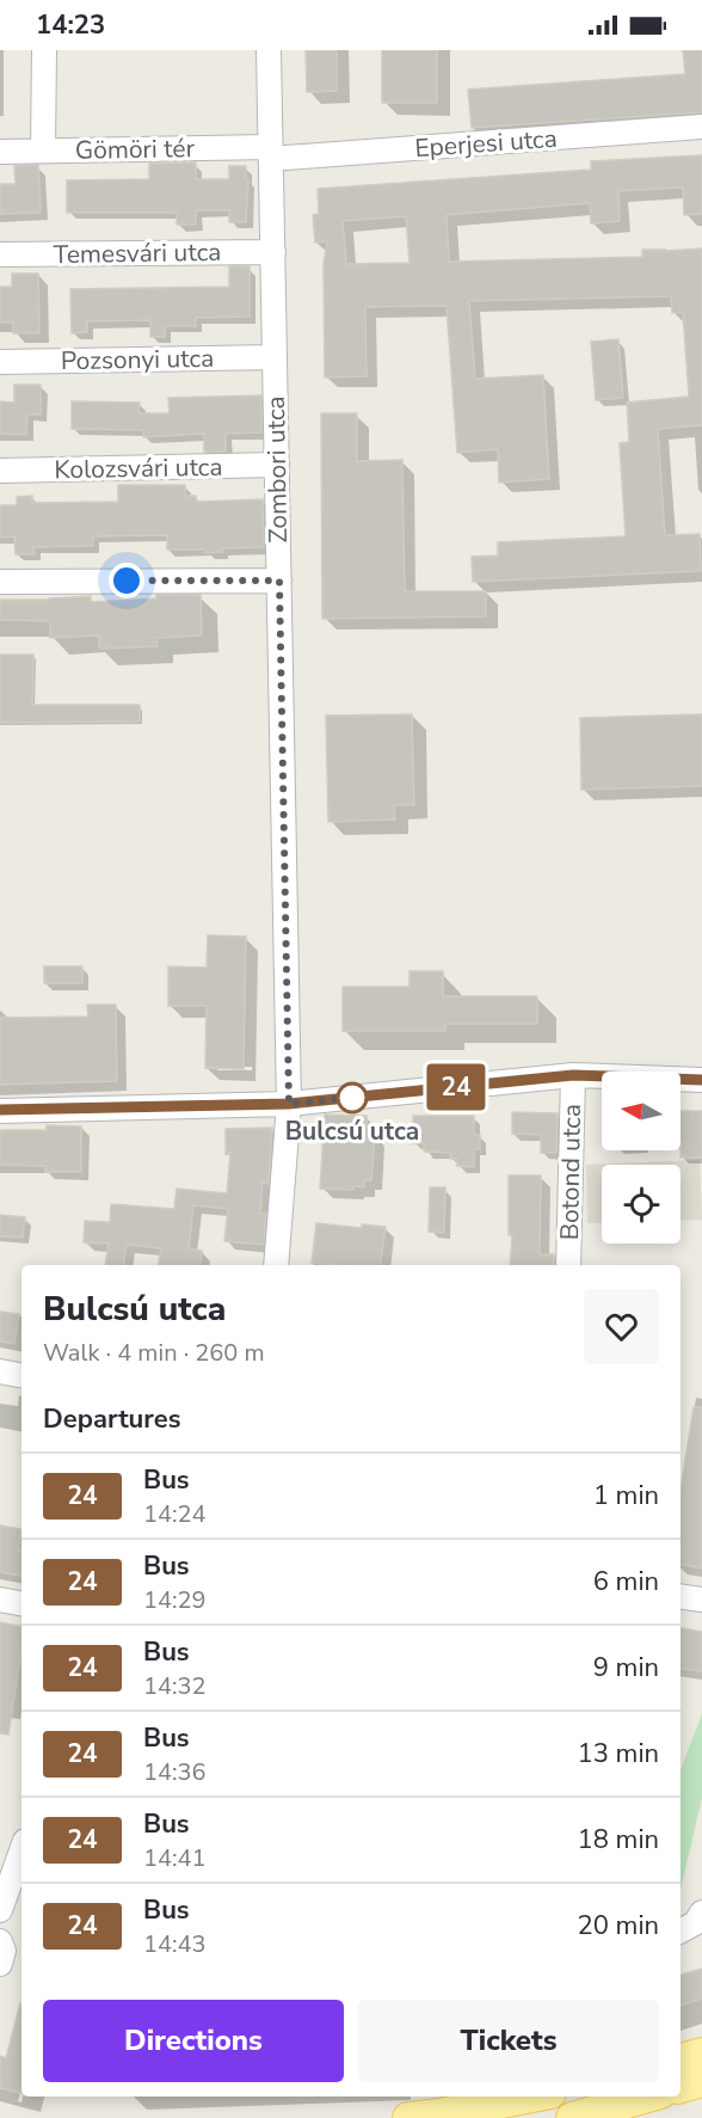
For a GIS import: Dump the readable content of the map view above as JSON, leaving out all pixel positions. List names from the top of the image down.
{
  "streets": {
    "street": [
      "Eperjesi utca",
      "Gömöri tér",
      "Temesvári utca",
      "Pozsonyi utca",
      "Kolozsvári utca",
      "Zombori utca",
      "Botond utca"
    ]
  },
  "crossings": [
    ["Eperjesi utca", "Gömöri tér"],
    ["Eperjesi utca", "Zombori utca"],
    ["Gömöri tér", "Zombori utca"],
    ["Temesvári utca", "Zombori utca"],
    ["Pozsonyi utca", "Zombori utca"],
    ["Kolozsvári utca", "Zombori utca"]
  ],
  "places": ["Bulcsú utca"],
  "lines": ["bus line 24"],
  "north": "left",
  "page": {
    "status": "14:23",
    "on_map": "24",
    "heading": [
      ["Bulcsú utca", "Walk · 4 min · 260 m"],
      "Departures"
    ],
    "list": [
      {
        "mark": "24",
        "name": "Bus",
        "note": "14:24",
        "value": "1 min"
      },
      {
        "mark": "24",
        "name": "Bus",
        "note": "14:29",
        "value": "6 min"
      },
      {
        "mark": "24",
        "name": "Bus",
        "note": "14:32",
        "value": "9 min"
      },
      {
        "mark": "24",
        "name": "Bus",
        "note": "14:36",
        "value": "13 min"
      },
      {
        "mark": "24",
        "name": "Bus",
        "note": "14:41",
        "value": "18 min"
      },
      {
        "mark": "24",
        "name": "Bus",
        "note": "14:43",
        "value": "20 min"
      }
    ],
    "buttons": ["Directions", "Tickets"]
  }
}
